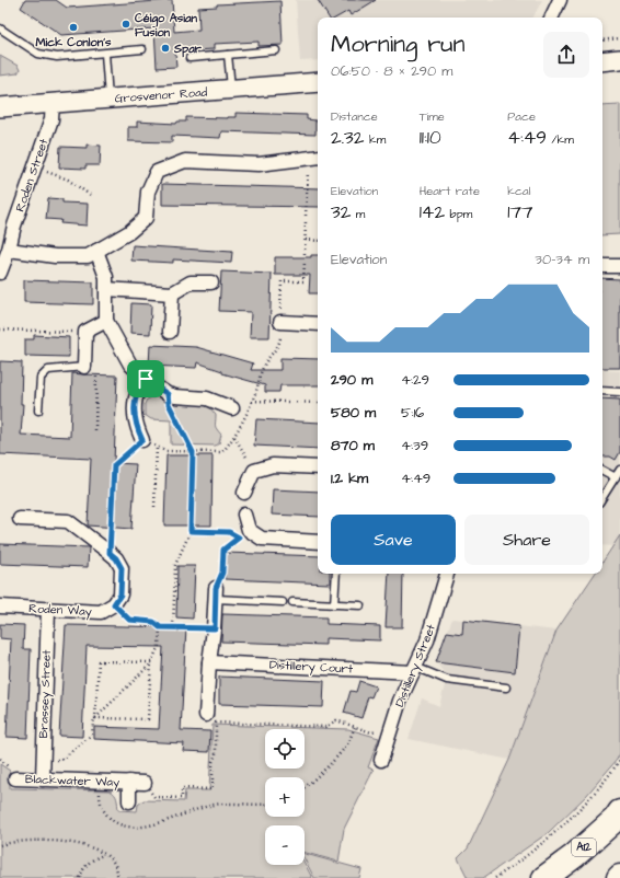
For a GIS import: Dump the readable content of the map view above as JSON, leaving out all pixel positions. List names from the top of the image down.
{
  "streets": {
    "highway": ["A12"],
    "main road": ["Grosvenor Road"],
    "street": [
      "Roden Street",
      "Roden Way",
      "Distillery Street",
      "Distillery Court",
      "Brassey Street",
      "Blackwater Way"
    ]
  },
  "crossings": [
    ["Grosvenor Road", "Roden Street"],
    ["Roden Way", "Brassey Street"],
    ["Distillery Street", "Distillery Court"],
    ["Brassey Street", "Blackwater Way"]
  ],
  "places": ["Céigo Asian Fusion", "Mick Conlon’s", "Spar"],
  "page": {
    "heading": ["Morning run", "06:50 · 8 × 290 m"],
    "stats": [
      ["Distance", "2.32 km"],
      ["Time", "11:10"],
      ["Pace", "4:49 /km"],
      ["Elevation", "32 m"],
      ["Heart rate", "142 bpm"],
      ["kcal", "177"]
    ],
    "chart": ["Elevation", "30–34 m"],
    "list": [
      {
        "name": "290 m",
        "note": "4:29"
      },
      {
        "name": "580 m",
        "note": "5:16"
      },
      {
        "name": "870 m",
        "note": "4:39"
      },
      {
        "name": "1.2 km",
        "note": "4:49"
      }
    ],
    "buttons": ["Save", "Share"],
    "map_buttons": ["+", "−"]
  }
}
